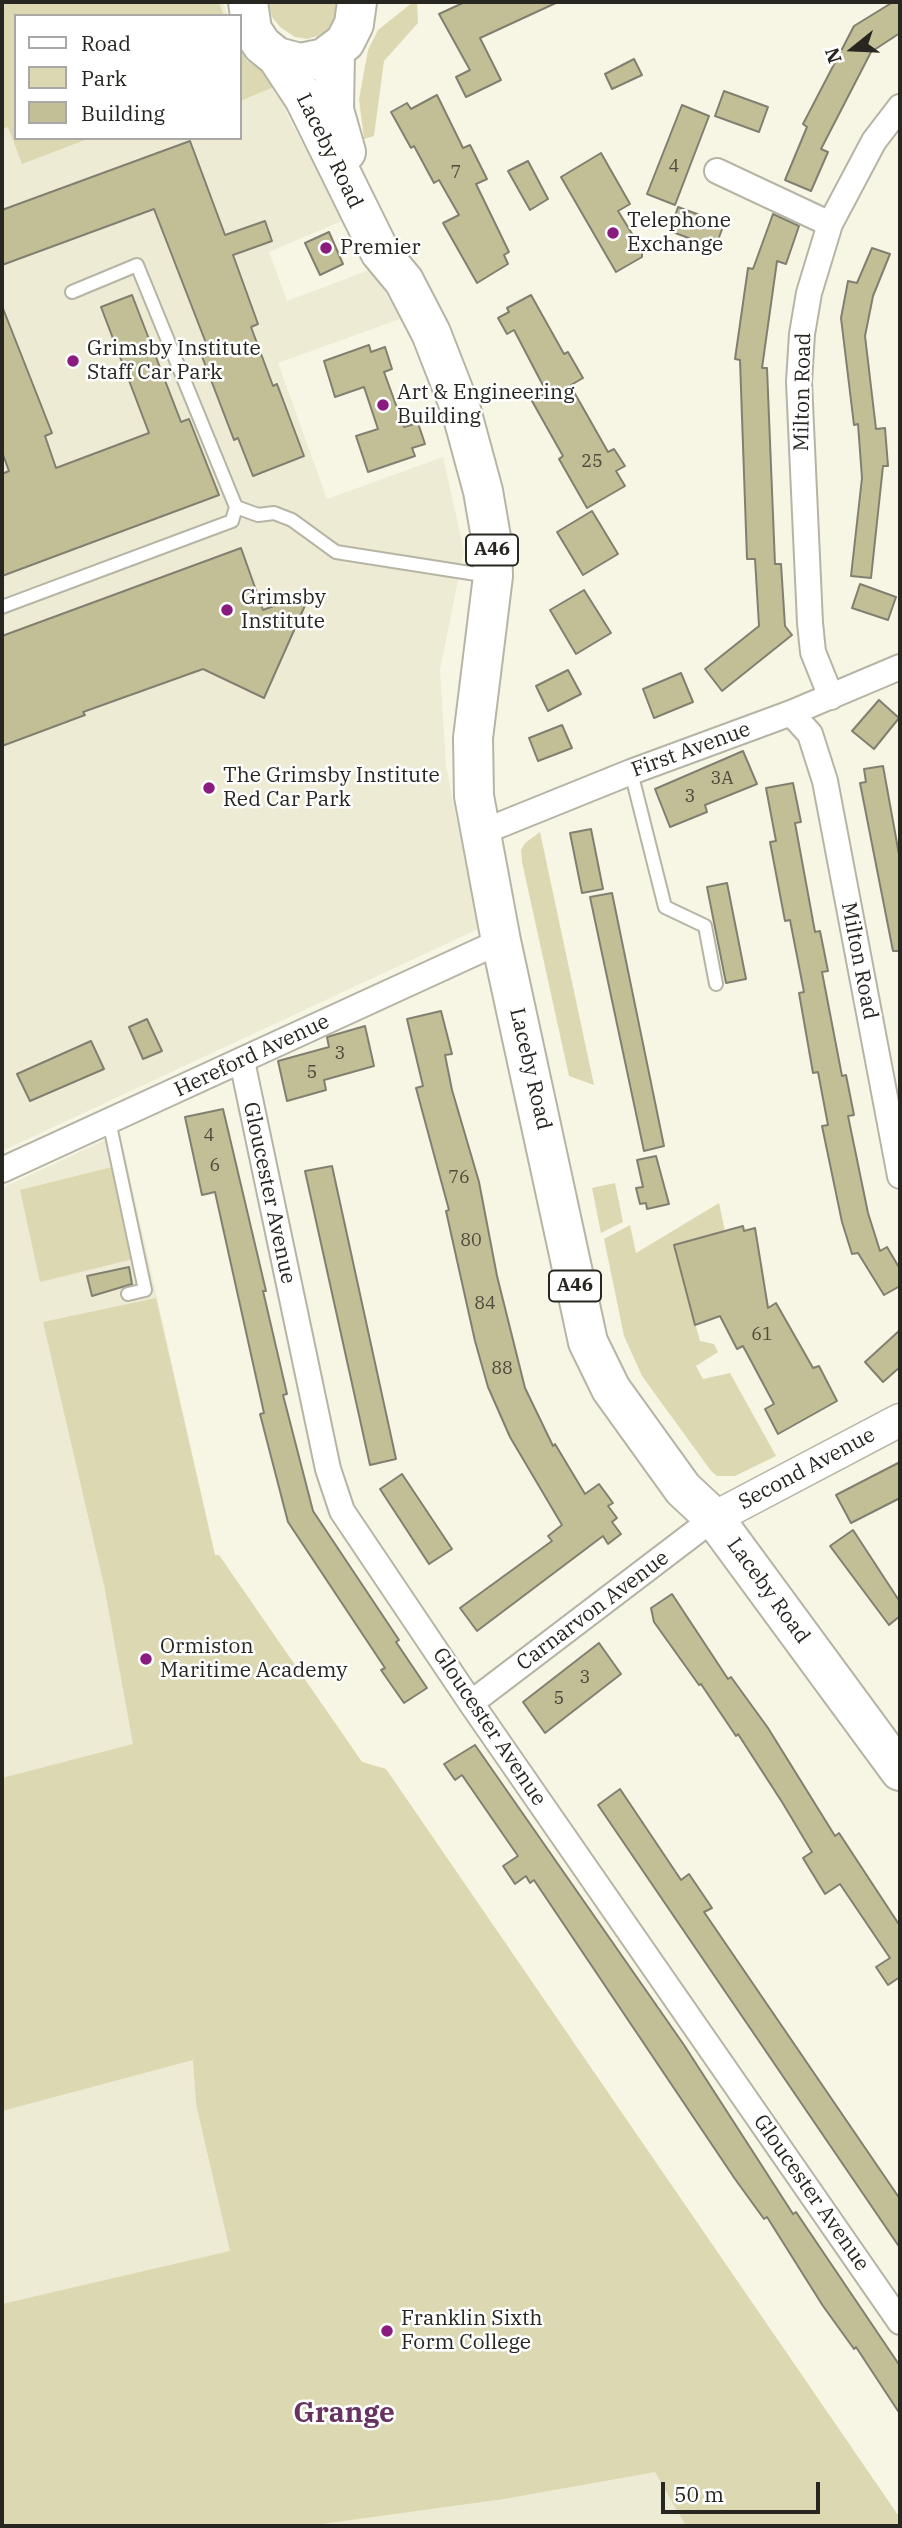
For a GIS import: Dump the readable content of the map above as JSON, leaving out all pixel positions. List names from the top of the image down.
{
  "streets": {
    "highway": ["Laceby Road", "A46"],
    "street": [
      "Milton Road",
      "First Avenue",
      "Hereford Avenue",
      "Gloucester Avenue",
      "Second Avenue",
      "Carnarvon Avenue"
    ]
  },
  "crossings": [
    ["Laceby Road", "A46"],
    ["Laceby Road", "First Avenue"],
    ["Laceby Road", "Hereford Avenue"],
    ["Laceby Road", "Second Avenue"],
    ["Laceby Road", "Carnarvon Avenue"],
    ["Milton Road", "First Avenue"],
    ["Hereford Avenue", "Gloucester Avenue"],
    ["Gloucester Avenue", "Carnarvon Avenue"],
    ["Second Avenue", "Carnarvon Avenue"]
  ],
  "districts": ["Grange"],
  "places": [
    "Telephone Exchange",
    "Premier",
    "Grimsby Institute Staff Car Park",
    "Art & Engineering Building",
    "Grimsby Institute",
    "The Grimsby Institute Red Car Park",
    "Ormiston Maritime Academy",
    "Franklin Sixth Form College"
  ],
  "house_numbers": [
    "4",
    "7",
    "25",
    "3A",
    "3",
    "3",
    "5",
    "4",
    "6",
    "76",
    "80",
    "84",
    "61",
    "88",
    "3",
    "5"
  ],
  "legend": ["Road", "Park", "Building"],
  "scale_bar": "50 m",
  "north": "left"
}
